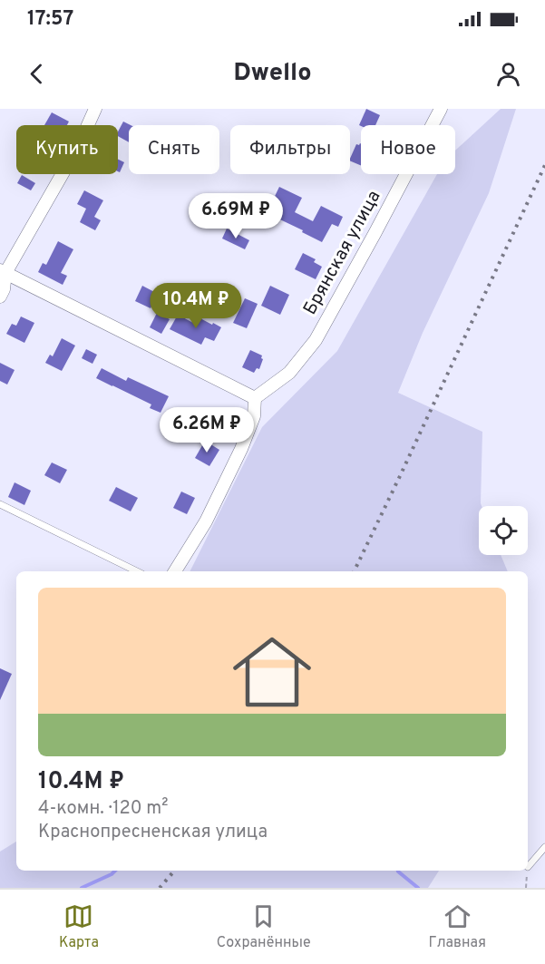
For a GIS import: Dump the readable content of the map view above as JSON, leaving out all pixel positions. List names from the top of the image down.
{
  "streets": {
    "street": ["Брянская улица"]
  },
  "page": {
    "status": "17:57",
    "header": "Dwello",
    "chip": [
      "Купить",
      "Снять",
      "Фильтры",
      "Новое"
    ],
    "price": ["6.69M ₽", "10.4M ₽", "6.26M ₽"],
    "list": [
      {
        "name": "10.4M ₽",
        "note": "4-комн. · 120 m² · Краснопресненская улица"
      }
    ],
    "tabs": ["Карта", "Сохранённые", "Главная"]
  }
}
